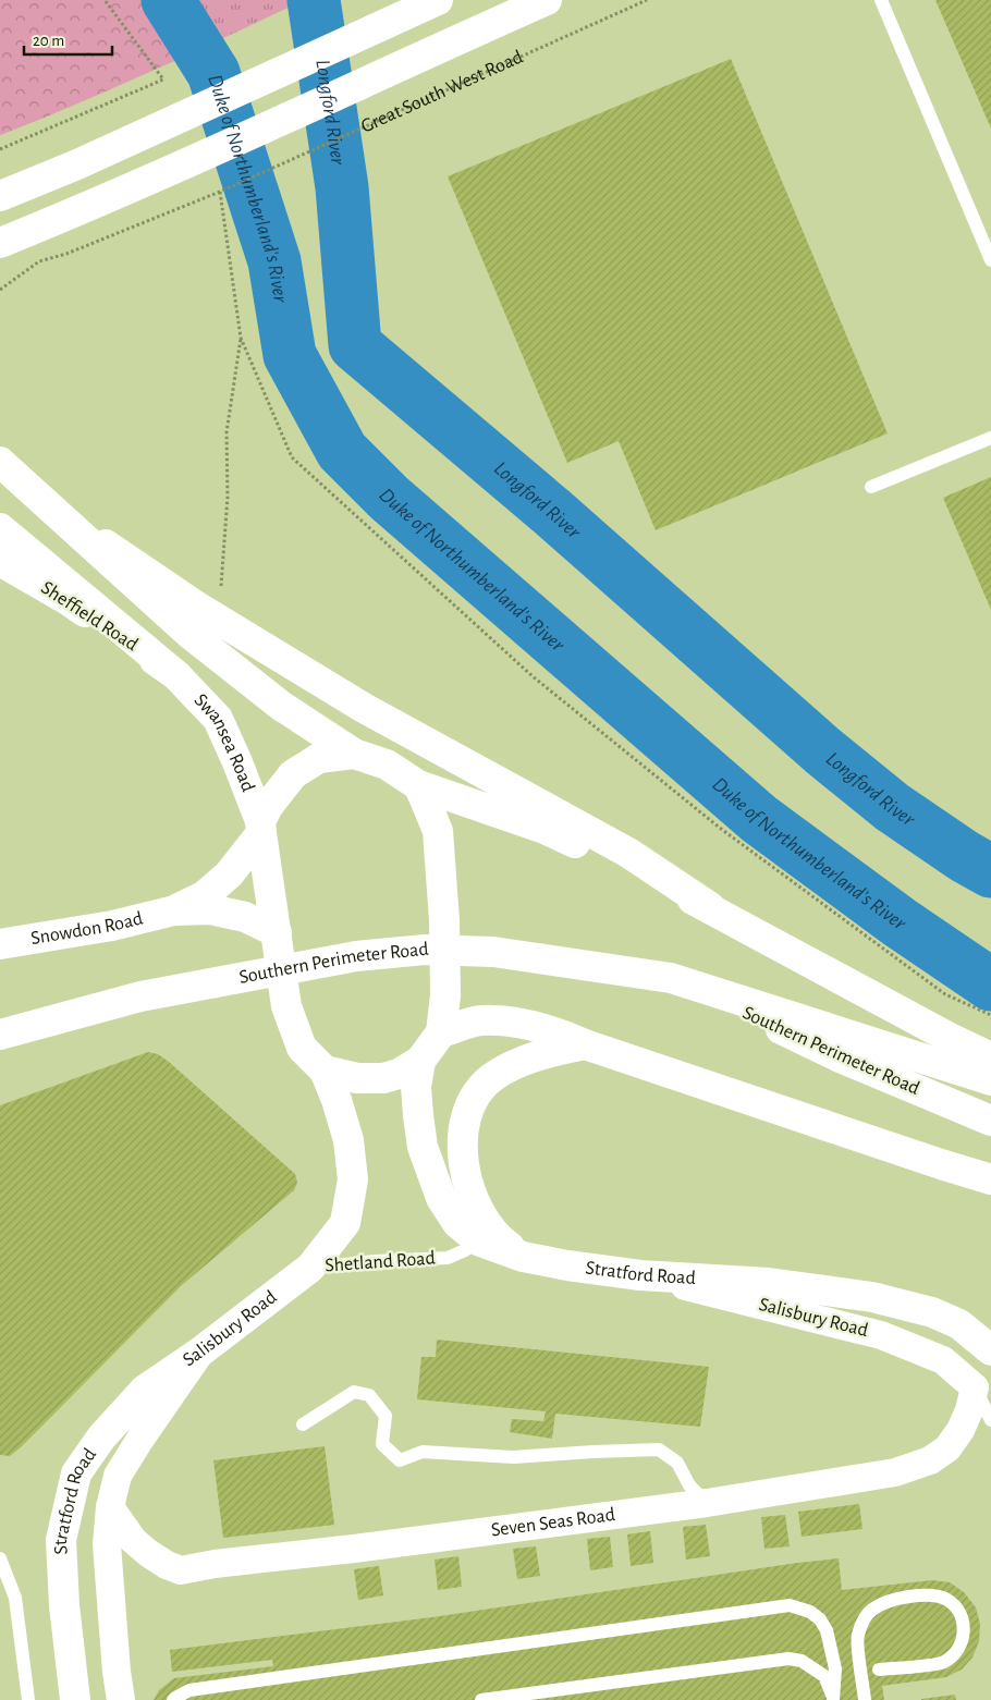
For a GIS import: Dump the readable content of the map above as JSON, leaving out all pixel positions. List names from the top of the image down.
{
  "streets": {
    "main road": [
      "Sheffield Road",
      "Swansea Road",
      "Snowdon Road",
      "Southern Perimeter Road",
      "Stratford Road",
      "Salisbury Road"
    ],
    "street": ["Seven Seas Road"],
    "lane": ["Shetland Road"],
    "path": ["Great South West Road"]
  },
  "crossings": [
    ["Sheffield Road", "Swansea Road"],
    ["Swansea Road", "Snowdon Road"],
    ["Swansea Road", "Salisbury Road"],
    ["Shetland Road", "Stratford Road"],
    ["Shetland Road", "Salisbury Road"],
    ["Stratford Road", "Salisbury Road"],
    ["Salisbury Road", "Seven Seas Road"]
  ],
  "water": ["Longford River", "Duke of Northumberland's River"],
  "scale_bar": "20 m"
}
